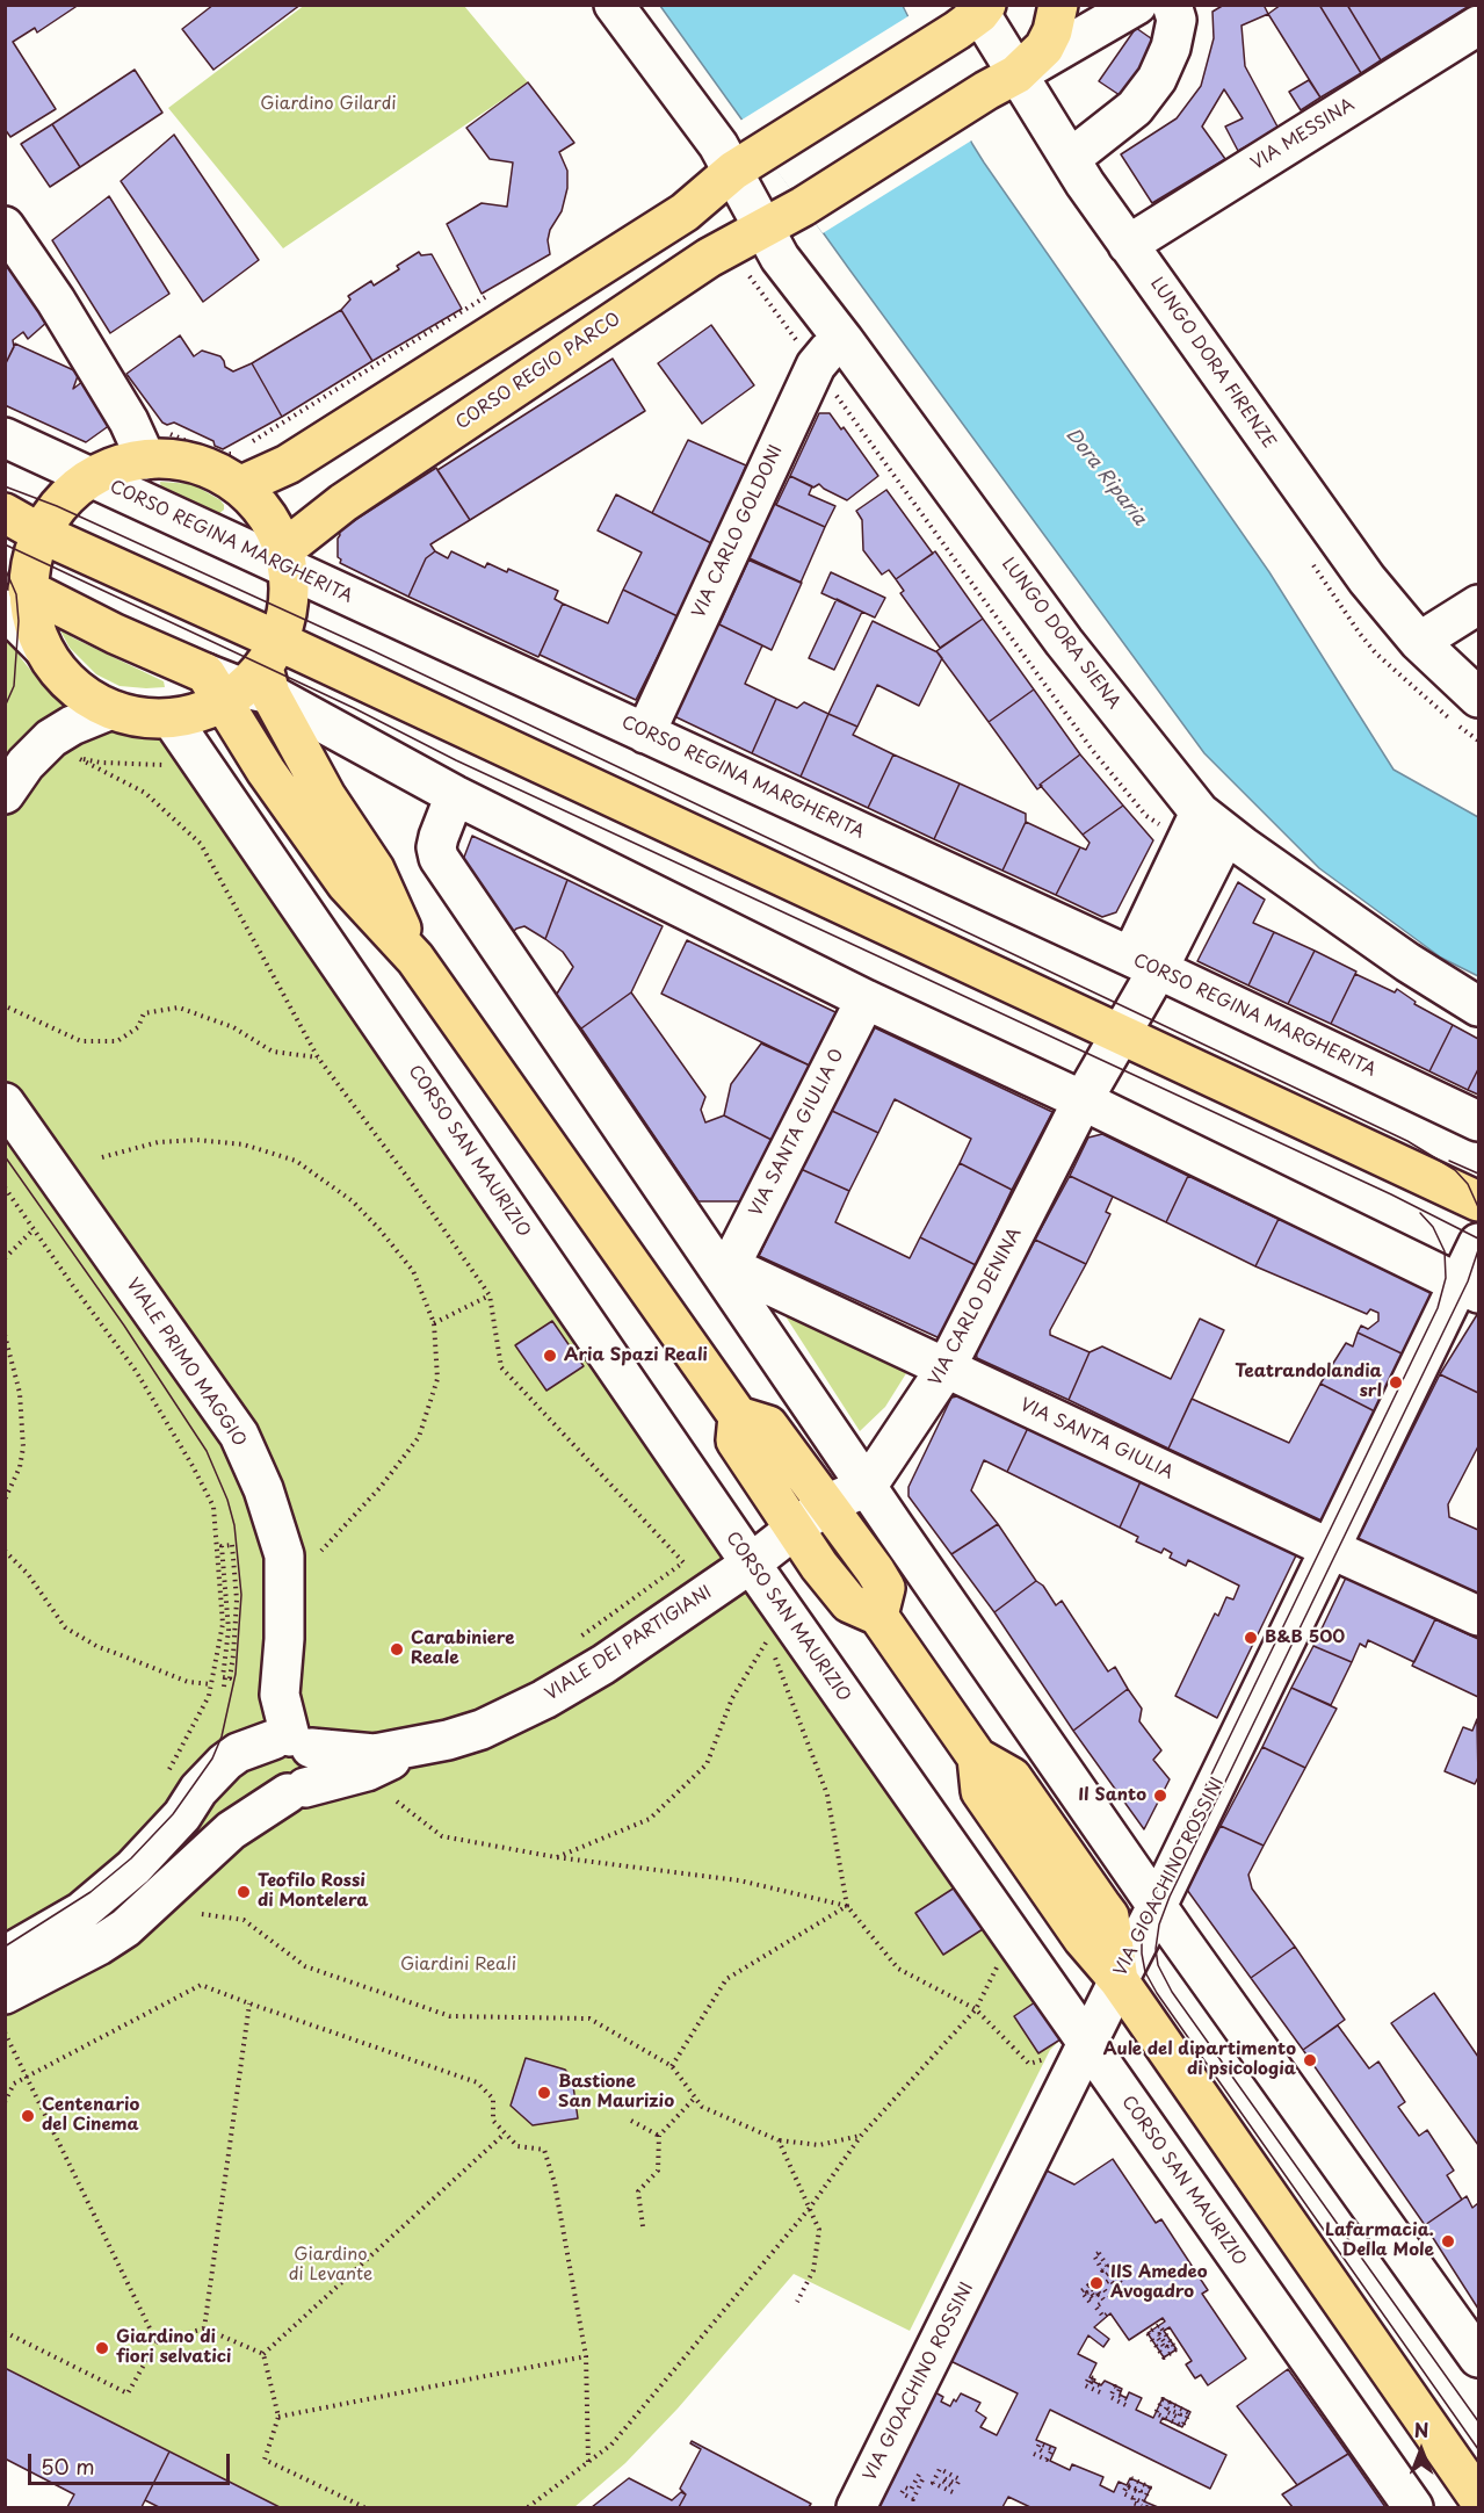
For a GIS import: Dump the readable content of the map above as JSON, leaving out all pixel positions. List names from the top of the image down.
{
  "streets": {
    "main road": ["CORSO REGIO PARCO"],
    "street": [
      "VIA MESSINA",
      "LUNGO DORA FIRENZE",
      "VIA CARLO GOLDONI",
      "CORSO REGINA MARGHERITA",
      "LUNGO DORA SIENA",
      "VIA SANTA GIULIA 0",
      "CORSO SAN MAURIZIO",
      "VIA CARLO DENINA",
      "VIALE PRIMO MAGGIO",
      "VIA SANTA GIULIA",
      "VIALE DEI PARTIGIANI",
      "VIA GIOACHINO ROSSINI"
    ]
  },
  "crossings": [
    ["VIA MESSINA", "LUNGO DORA FIRENZE"],
    ["LUNGO DORA FIRENZE", "CORSO REGIO PARCO"],
    ["CORSO REGIO PARCO", "CORSO REGINA MARGHERITA"],
    ["CORSO REGIO PARCO", "LUNGO DORA SIENA"],
    ["VIA CARLO GOLDONI", "CORSO REGINA MARGHERITA"],
    ["VIA CARLO GOLDONI", "LUNGO DORA SIENA"],
    ["CORSO REGINA MARGHERITA", "VIA CARLO DENINA"],
    ["LUNGO DORA SIENA", "VIA CARLO DENINA"],
    ["VIA SANTA GIULIA 0", "VIA SANTA GIULIA"],
    ["CORSO SAN MAURIZIO", "VIALE DEI PARTIGIANI"],
    ["CORSO SAN MAURIZIO", "VIA GIOACHINO ROSSINI"],
    ["VIA CARLO DENINA", "VIA SANTA GIULIA"],
    ["VIA CARLO DENINA", "VIALE DEI PARTIGIANI"],
    ["VIALE PRIMO MAGGIO", "VIALE DEI PARTIGIANI"],
    ["VIA SANTA GIULIA", "VIA GIOACHINO ROSSINI"]
  ],
  "water": ["Dora Riparia"],
  "parks": ["Giardino Gilardi", "Giardini Reali", "Giardino di Levante"],
  "places": [
    "Aria Spazi Reali",
    "Teatrandolandia srl",
    "B&B 500",
    "Carabiniere Reale",
    "Il Santo",
    "Teofilo Rossi di Montelera",
    "Aule del dipartimento di psicologia",
    "Bastione San Maurizio",
    "Centenario del Cinema",
    "Lafarmacia. Della Mole",
    "IIS Amedeo Avogadro",
    "Giardino di fiori selvatici"
  ],
  "scale_bar": "50 m",
  "north": "top"
}
